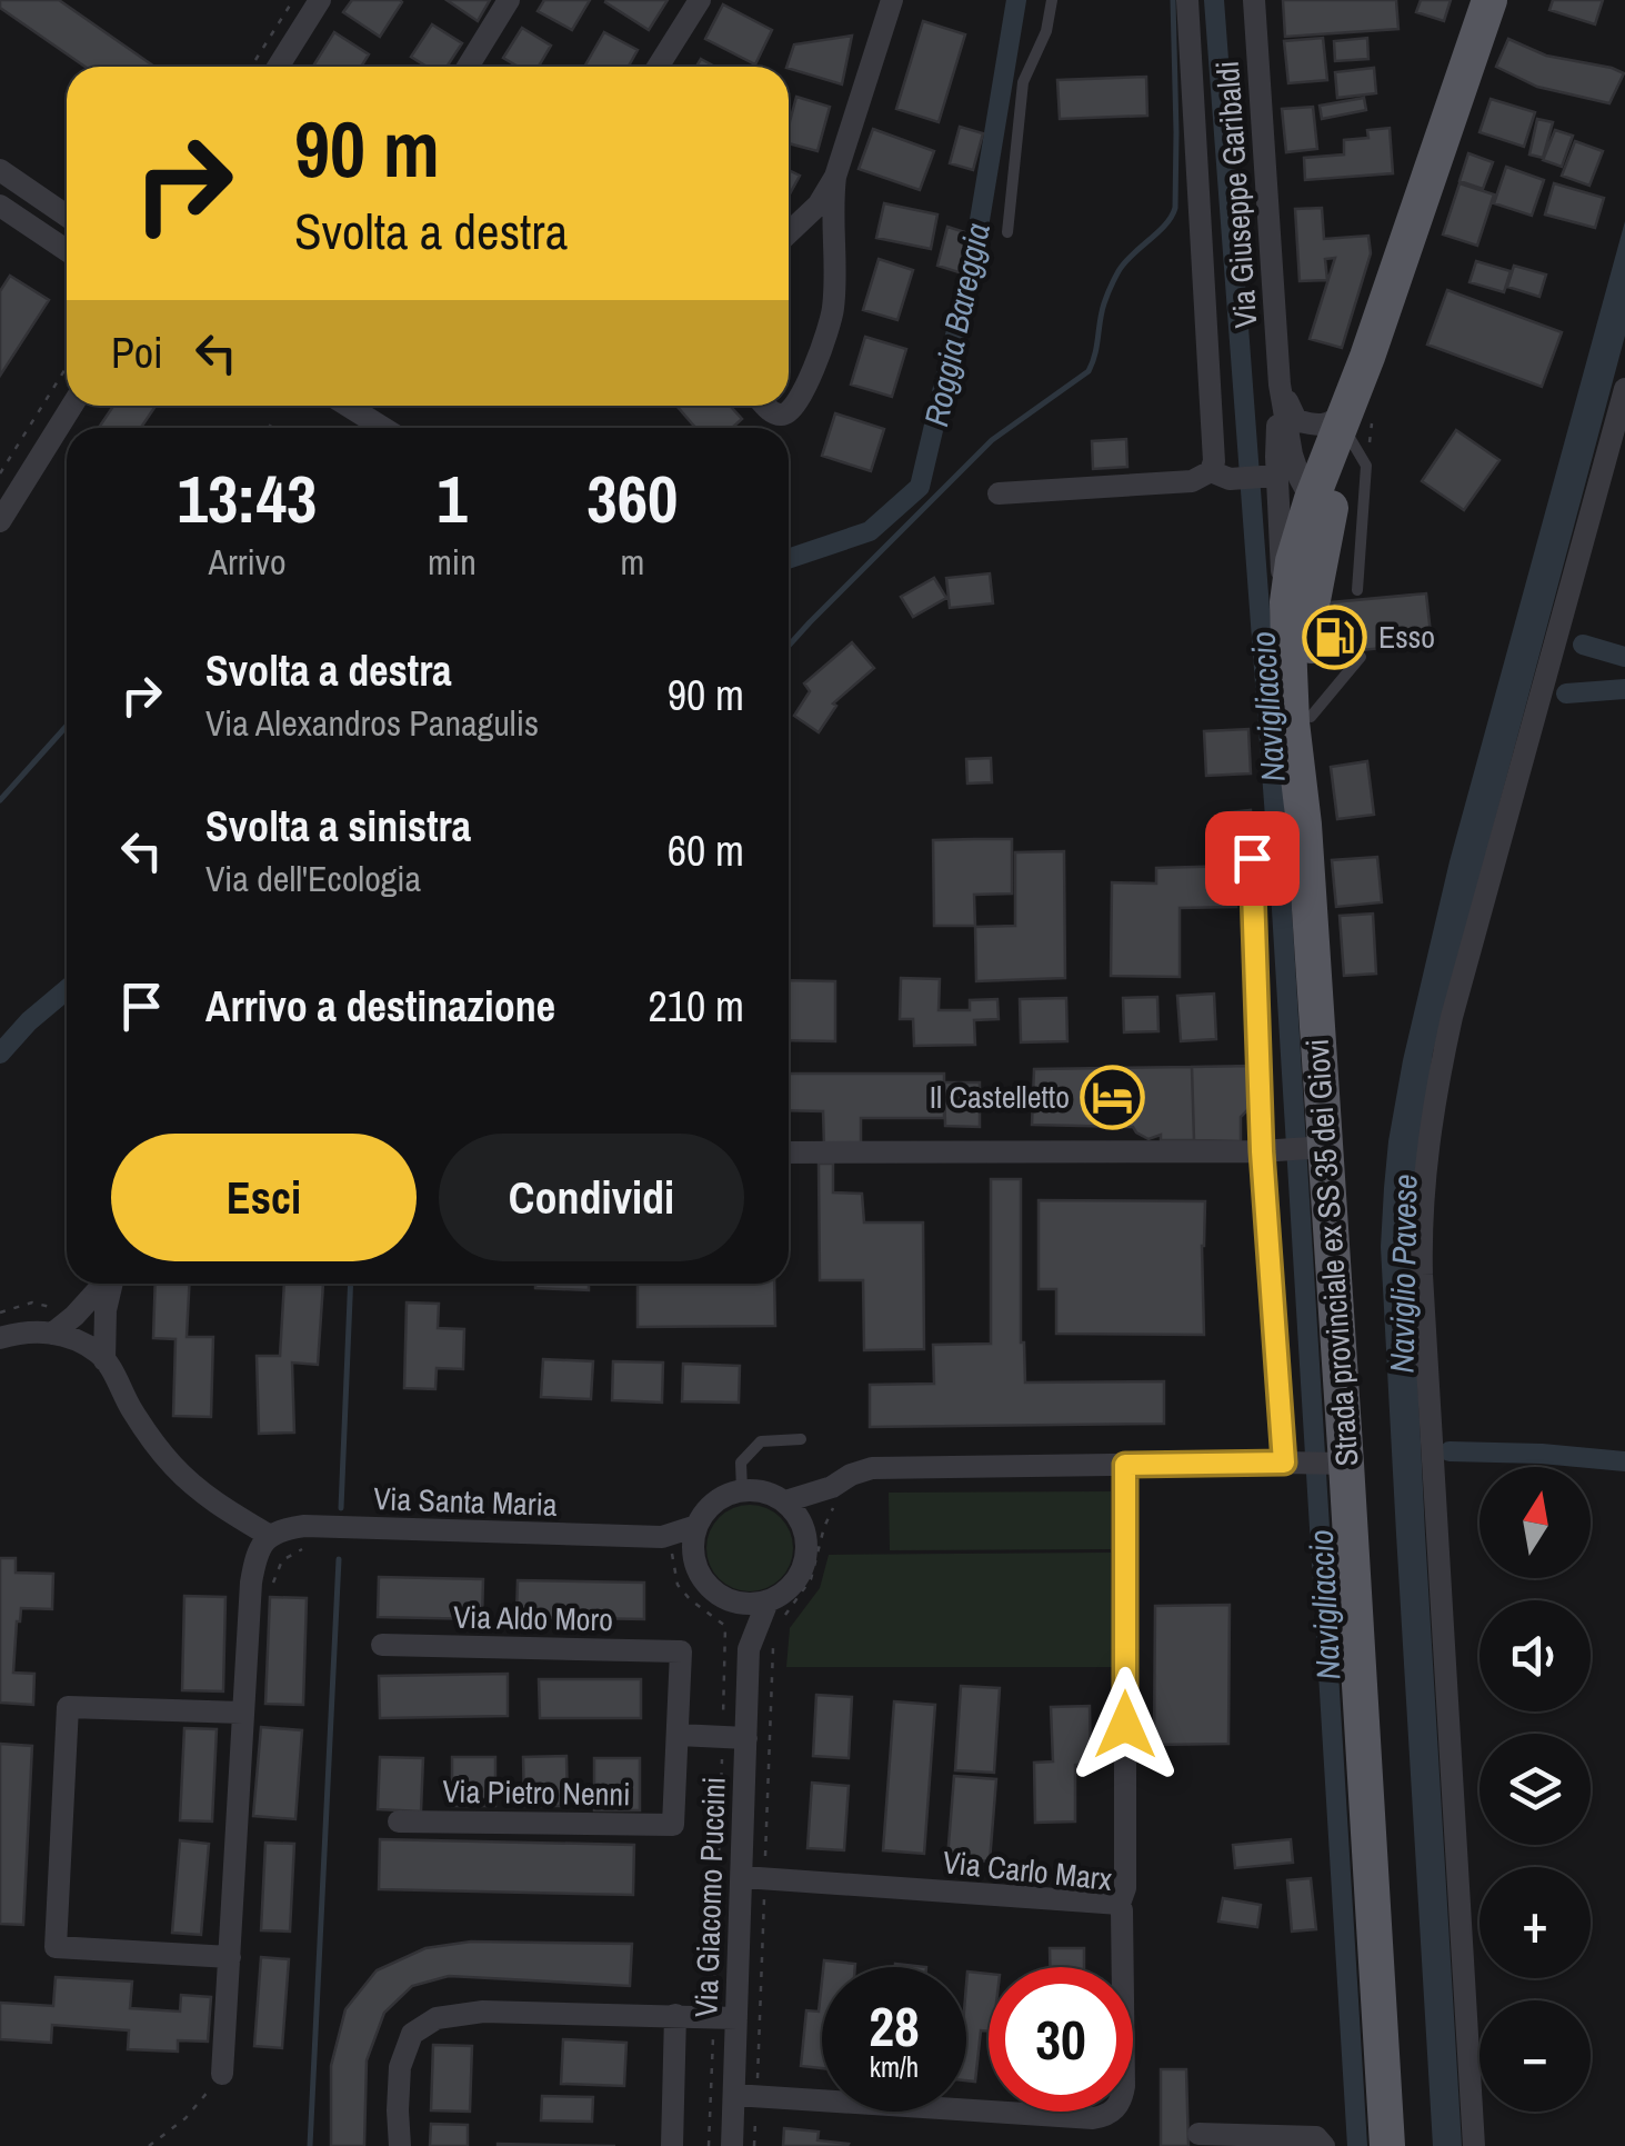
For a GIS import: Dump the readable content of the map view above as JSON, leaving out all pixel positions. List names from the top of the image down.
{
  "streets": {
    "main road": ["Strada provinciale ex SS 35 dei Giovi"],
    "street": [
      "Via Giuseppe Garibaldi",
      "Via Santa Maria",
      "Via Aldo Moro",
      "Via Pietro Nenni",
      "Via Carlo Marx",
      "Via Giacomo Puccini"
    ]
  },
  "crossings": [
    ["Via Santa Maria", "Via Giacomo Puccini"],
    ["Via Aldo Moro", "Via Pietro Nenni"],
    ["Via Carlo Marx", "Via Giacomo Puccini"]
  ],
  "water": ["Roggia Bareggia", "Navigliaccio", "Naviglio Pavese"],
  "places": {
    "fuel station": ["Esso"],
    "hotel": ["Il Castelletto"]
  },
  "north": "top",
  "page": {
    "turn": ["90 m", "Svolta a destra"],
    "then": "Poi",
    "eta": [
      "13:43",
      "Arrivo",
      "1",
      "min",
      "360",
      "m"
    ],
    "list": [
      {
        "name": "Svolta a destra",
        "note": "Via Alexandros Panagulis",
        "value": "90 m"
      },
      {
        "name": "Svolta a sinistra",
        "note": "Via dell'Ecologia",
        "value": "60 m"
      },
      {
        "name": "Arrivo a destinazione",
        "value": "210 m"
      }
    ],
    "buttons": ["Esci", "Condividi"],
    "map_buttons": ["+", "−"],
    "speed": "28 km/h",
    "limit": "30"
  }
}
